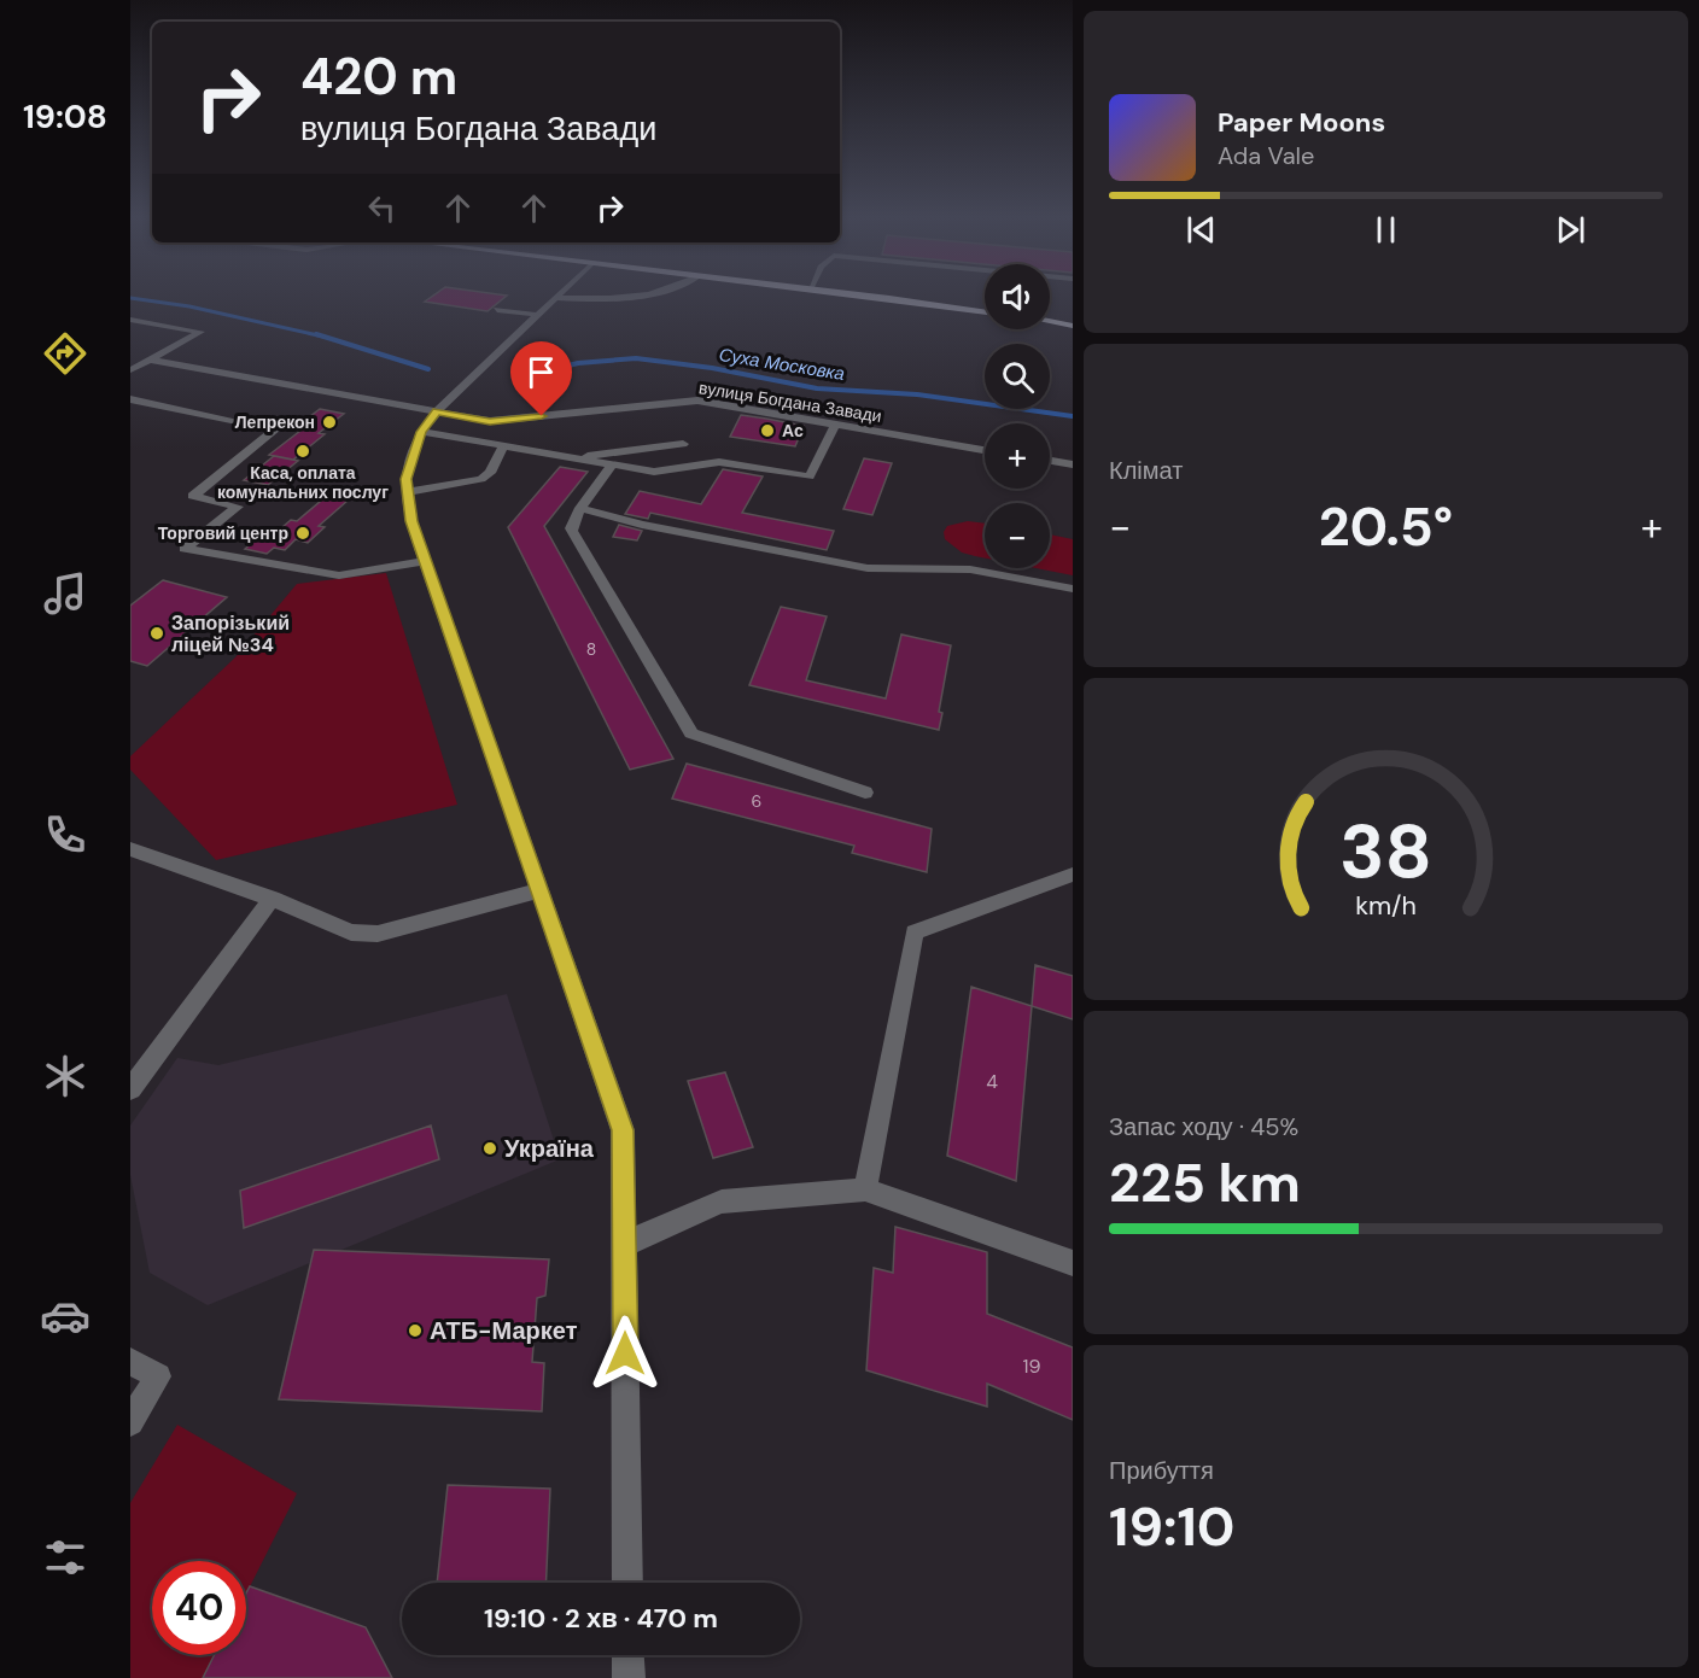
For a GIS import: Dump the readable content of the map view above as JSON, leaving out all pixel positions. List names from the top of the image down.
{
  "streets": {
    "street": ["вулиця Богдана Завади"]
  },
  "water": ["Суха Московка"],
  "places": [
    "Лепрекон",
    "Ас",
    "Каса, оплата комунальних послуг",
    "Торговий центр",
    "Запорізький ліцей №34",
    "Україна",
    "АТБ-Маркет"
  ],
  "house_numbers": [
    "8",
    "6",
    "4",
    "19"
  ],
  "page": {
    "tabs": "19:08",
    "turn": ["420 m", "вулиця Богдана Завади"],
    "song": ["Paper Moons", "Ada Vale"],
    "map_buttons": ["+", "−"],
    "tile": [
      "Клімат",
      ["Запас ходу · 45%", "225 km"],
      ["Прибуття", "19:10"]
    ],
    "heat": ["−", "20.5°", "+"],
    "limit": "40",
    "trip": "19:10 · 2 хв · 470 m",
    "gauge": ["38", "km/h"]
  }
}
